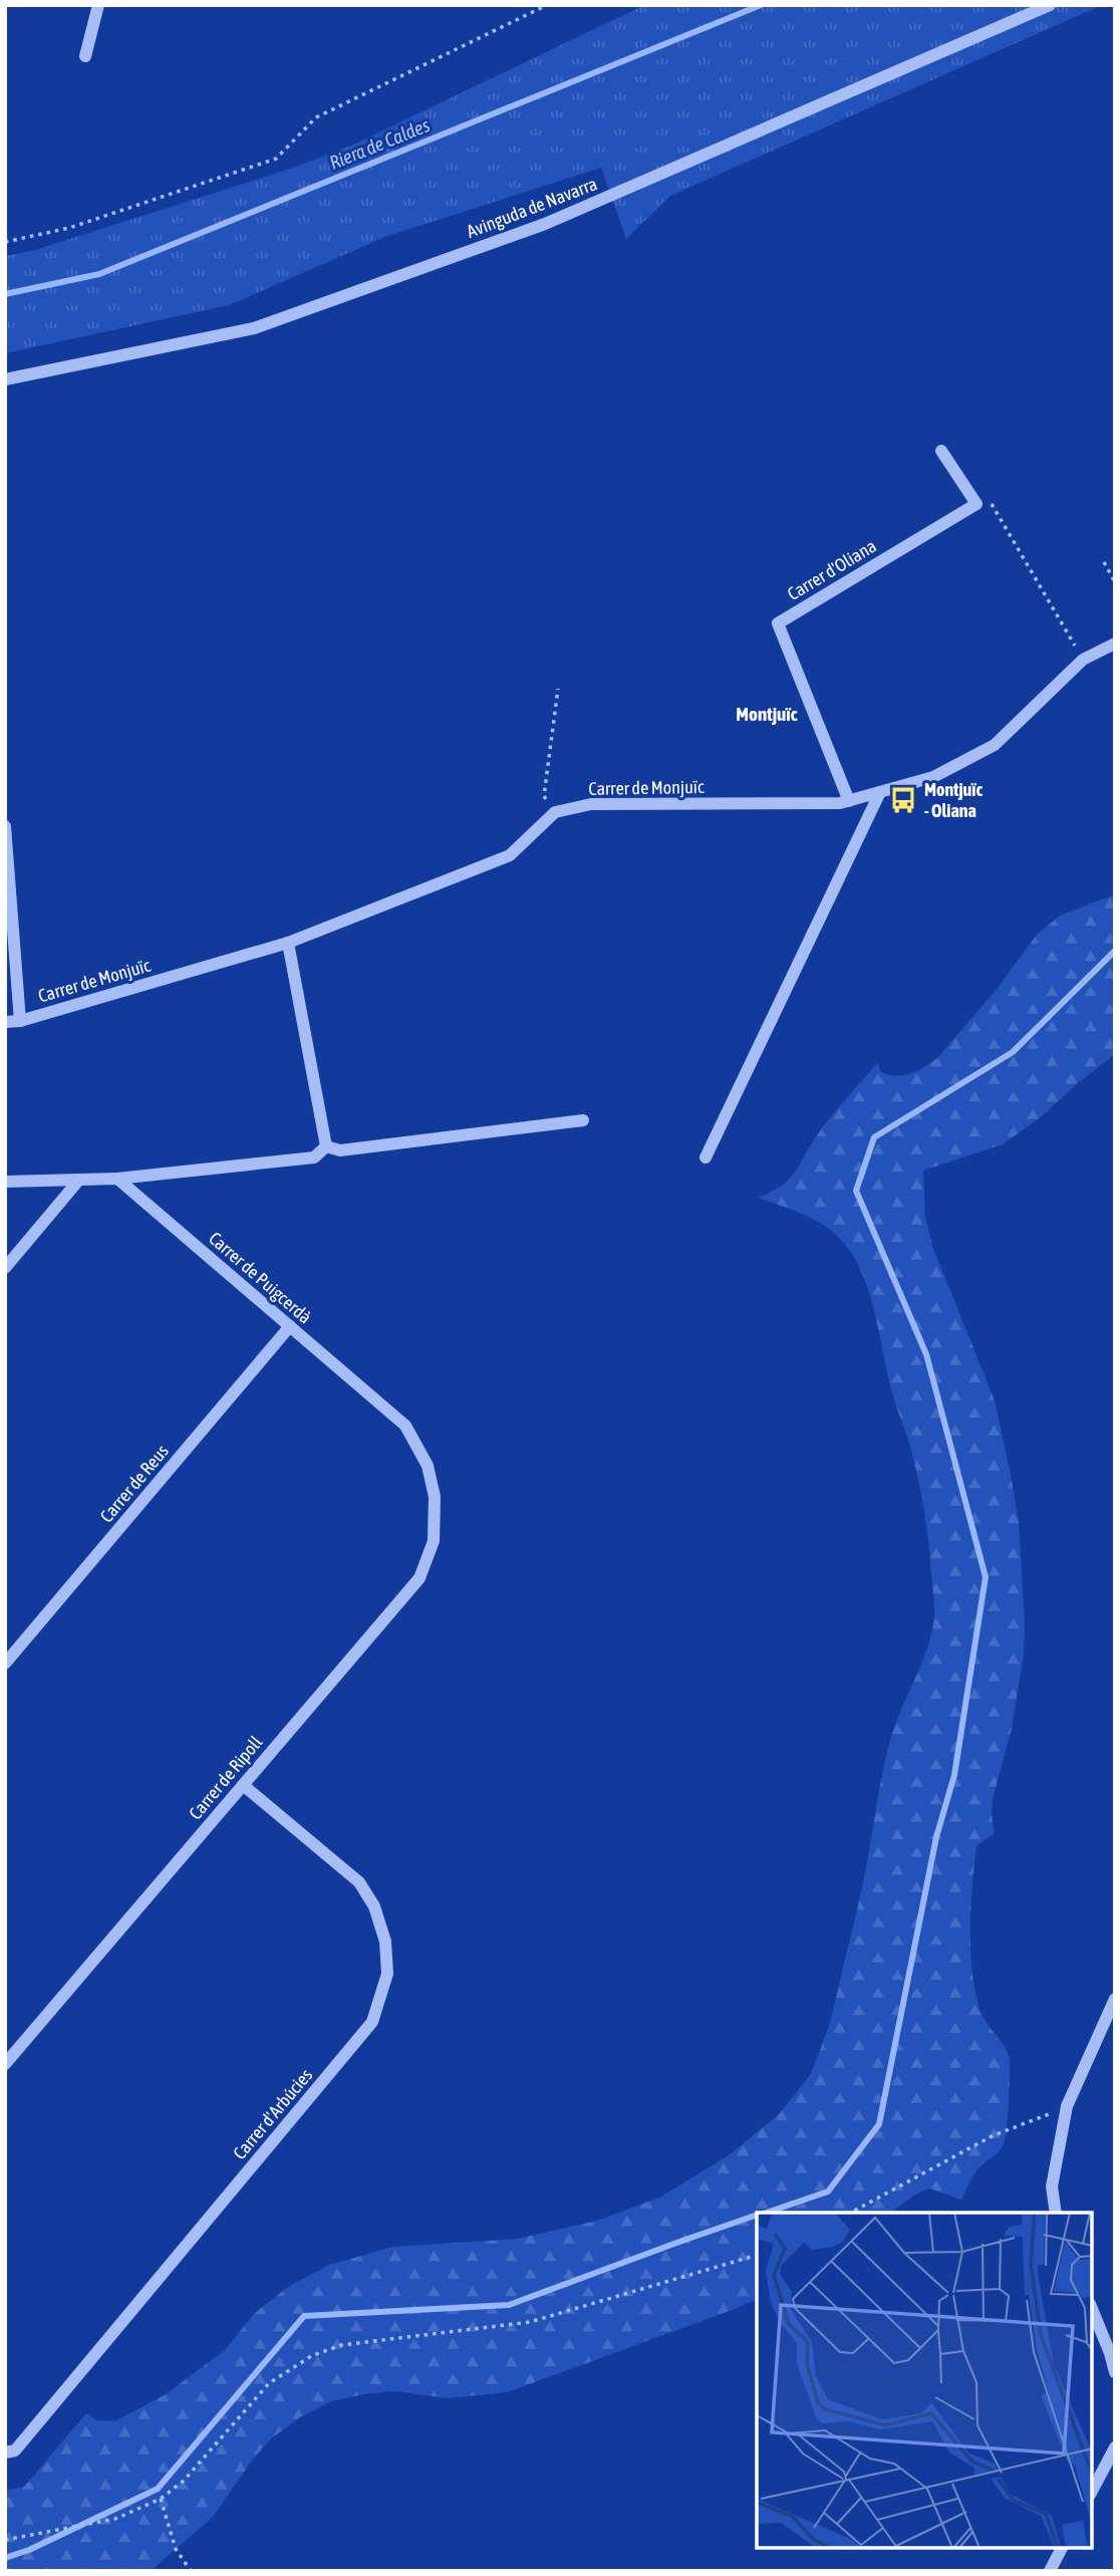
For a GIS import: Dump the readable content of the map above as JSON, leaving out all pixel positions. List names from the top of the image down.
{
  "streets": {
    "street": [
      "Avinguda de Navarra",
      "Carrer d'Oliana",
      "Carrer de Monjuïc",
      "Carrer de Puigcerdà",
      "Carrer de Reus",
      "Carrer de Ripoll",
      "Carrer d'Arbúcies"
    ]
  },
  "crossings": [
    ["Carrer d'Oliana", "Carrer de Monjuïc"],
    ["Carrer de Puigcerdà", "Carrer de Reus"],
    ["Carrer de Puigcerdà", "Carrer de Ripoll"],
    ["Carrer de Ripoll", "Carrer d'Arbúcies"]
  ],
  "districts": ["Montjuïc"],
  "water": ["Riera de Caldes"],
  "places": {
    "bus stop": ["Montjuïc - Oliana"]
  }
}
